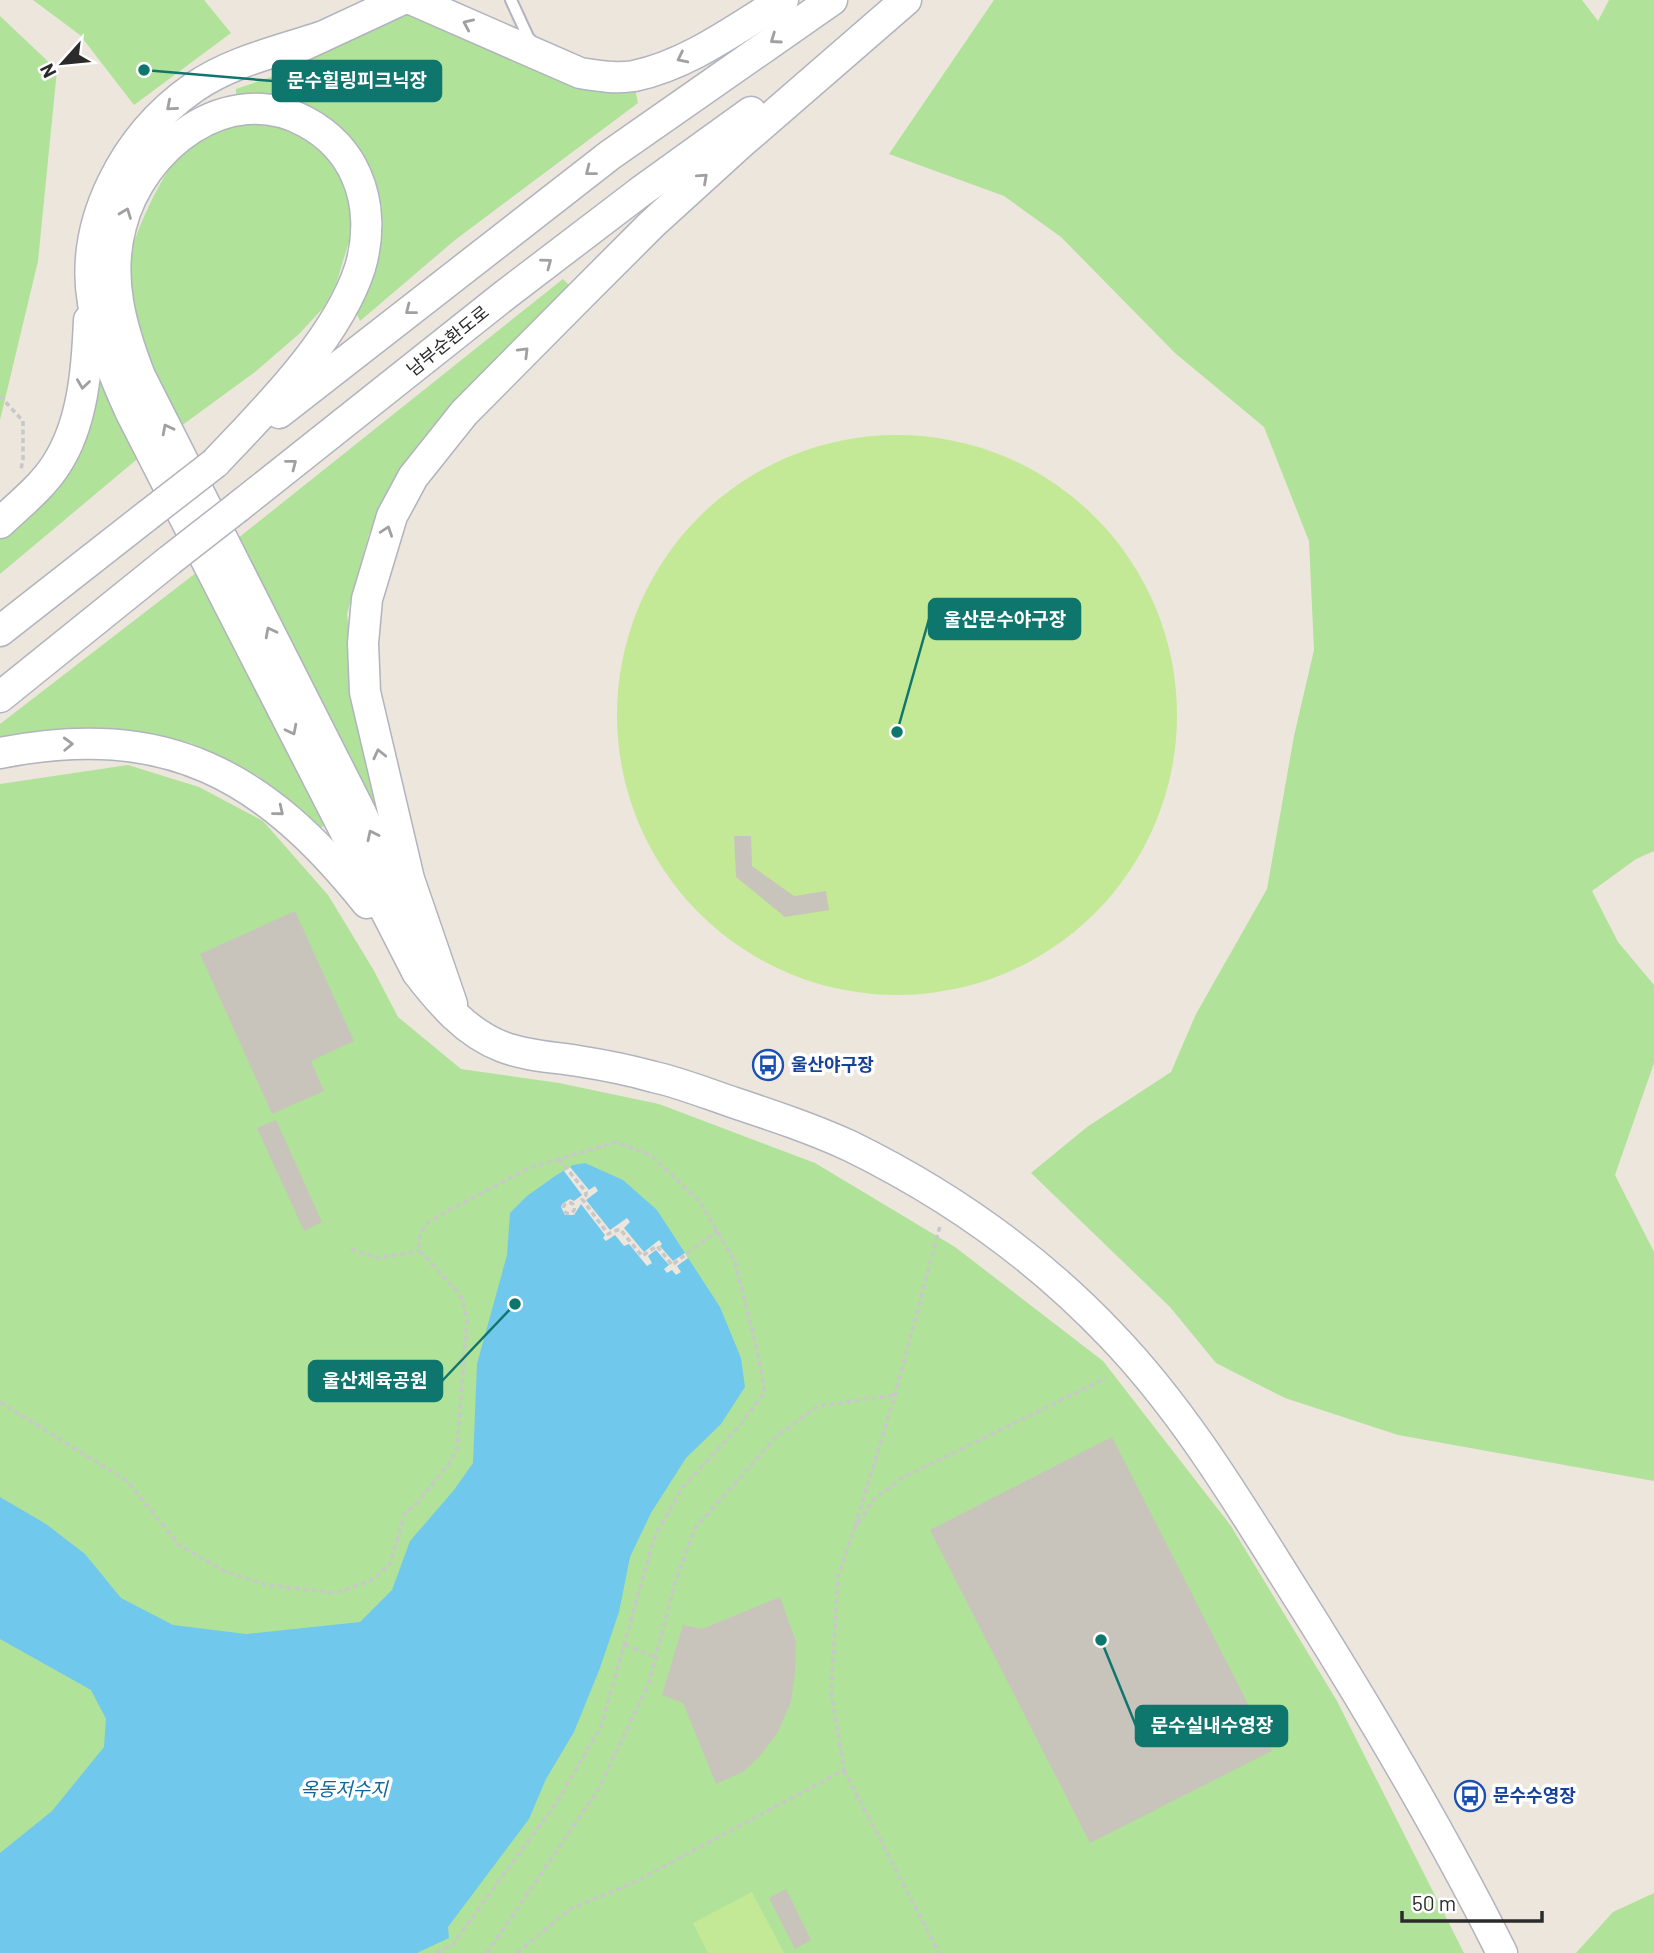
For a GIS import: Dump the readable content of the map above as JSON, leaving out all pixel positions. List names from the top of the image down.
{
  "streets": {
    "main road": ["남부순환도로"]
  },
  "water": ["옥동저수지"],
  "places": {
    "other": [
      "문수힐링피크닉장",
      "울산문수야구장",
      "울산체육공원",
      "문수실내수영장"
    ],
    "bus stop": ["울산야구장", "문수수영장"]
  },
  "scale_bar": "50 m",
  "north": "bottom left"
}
